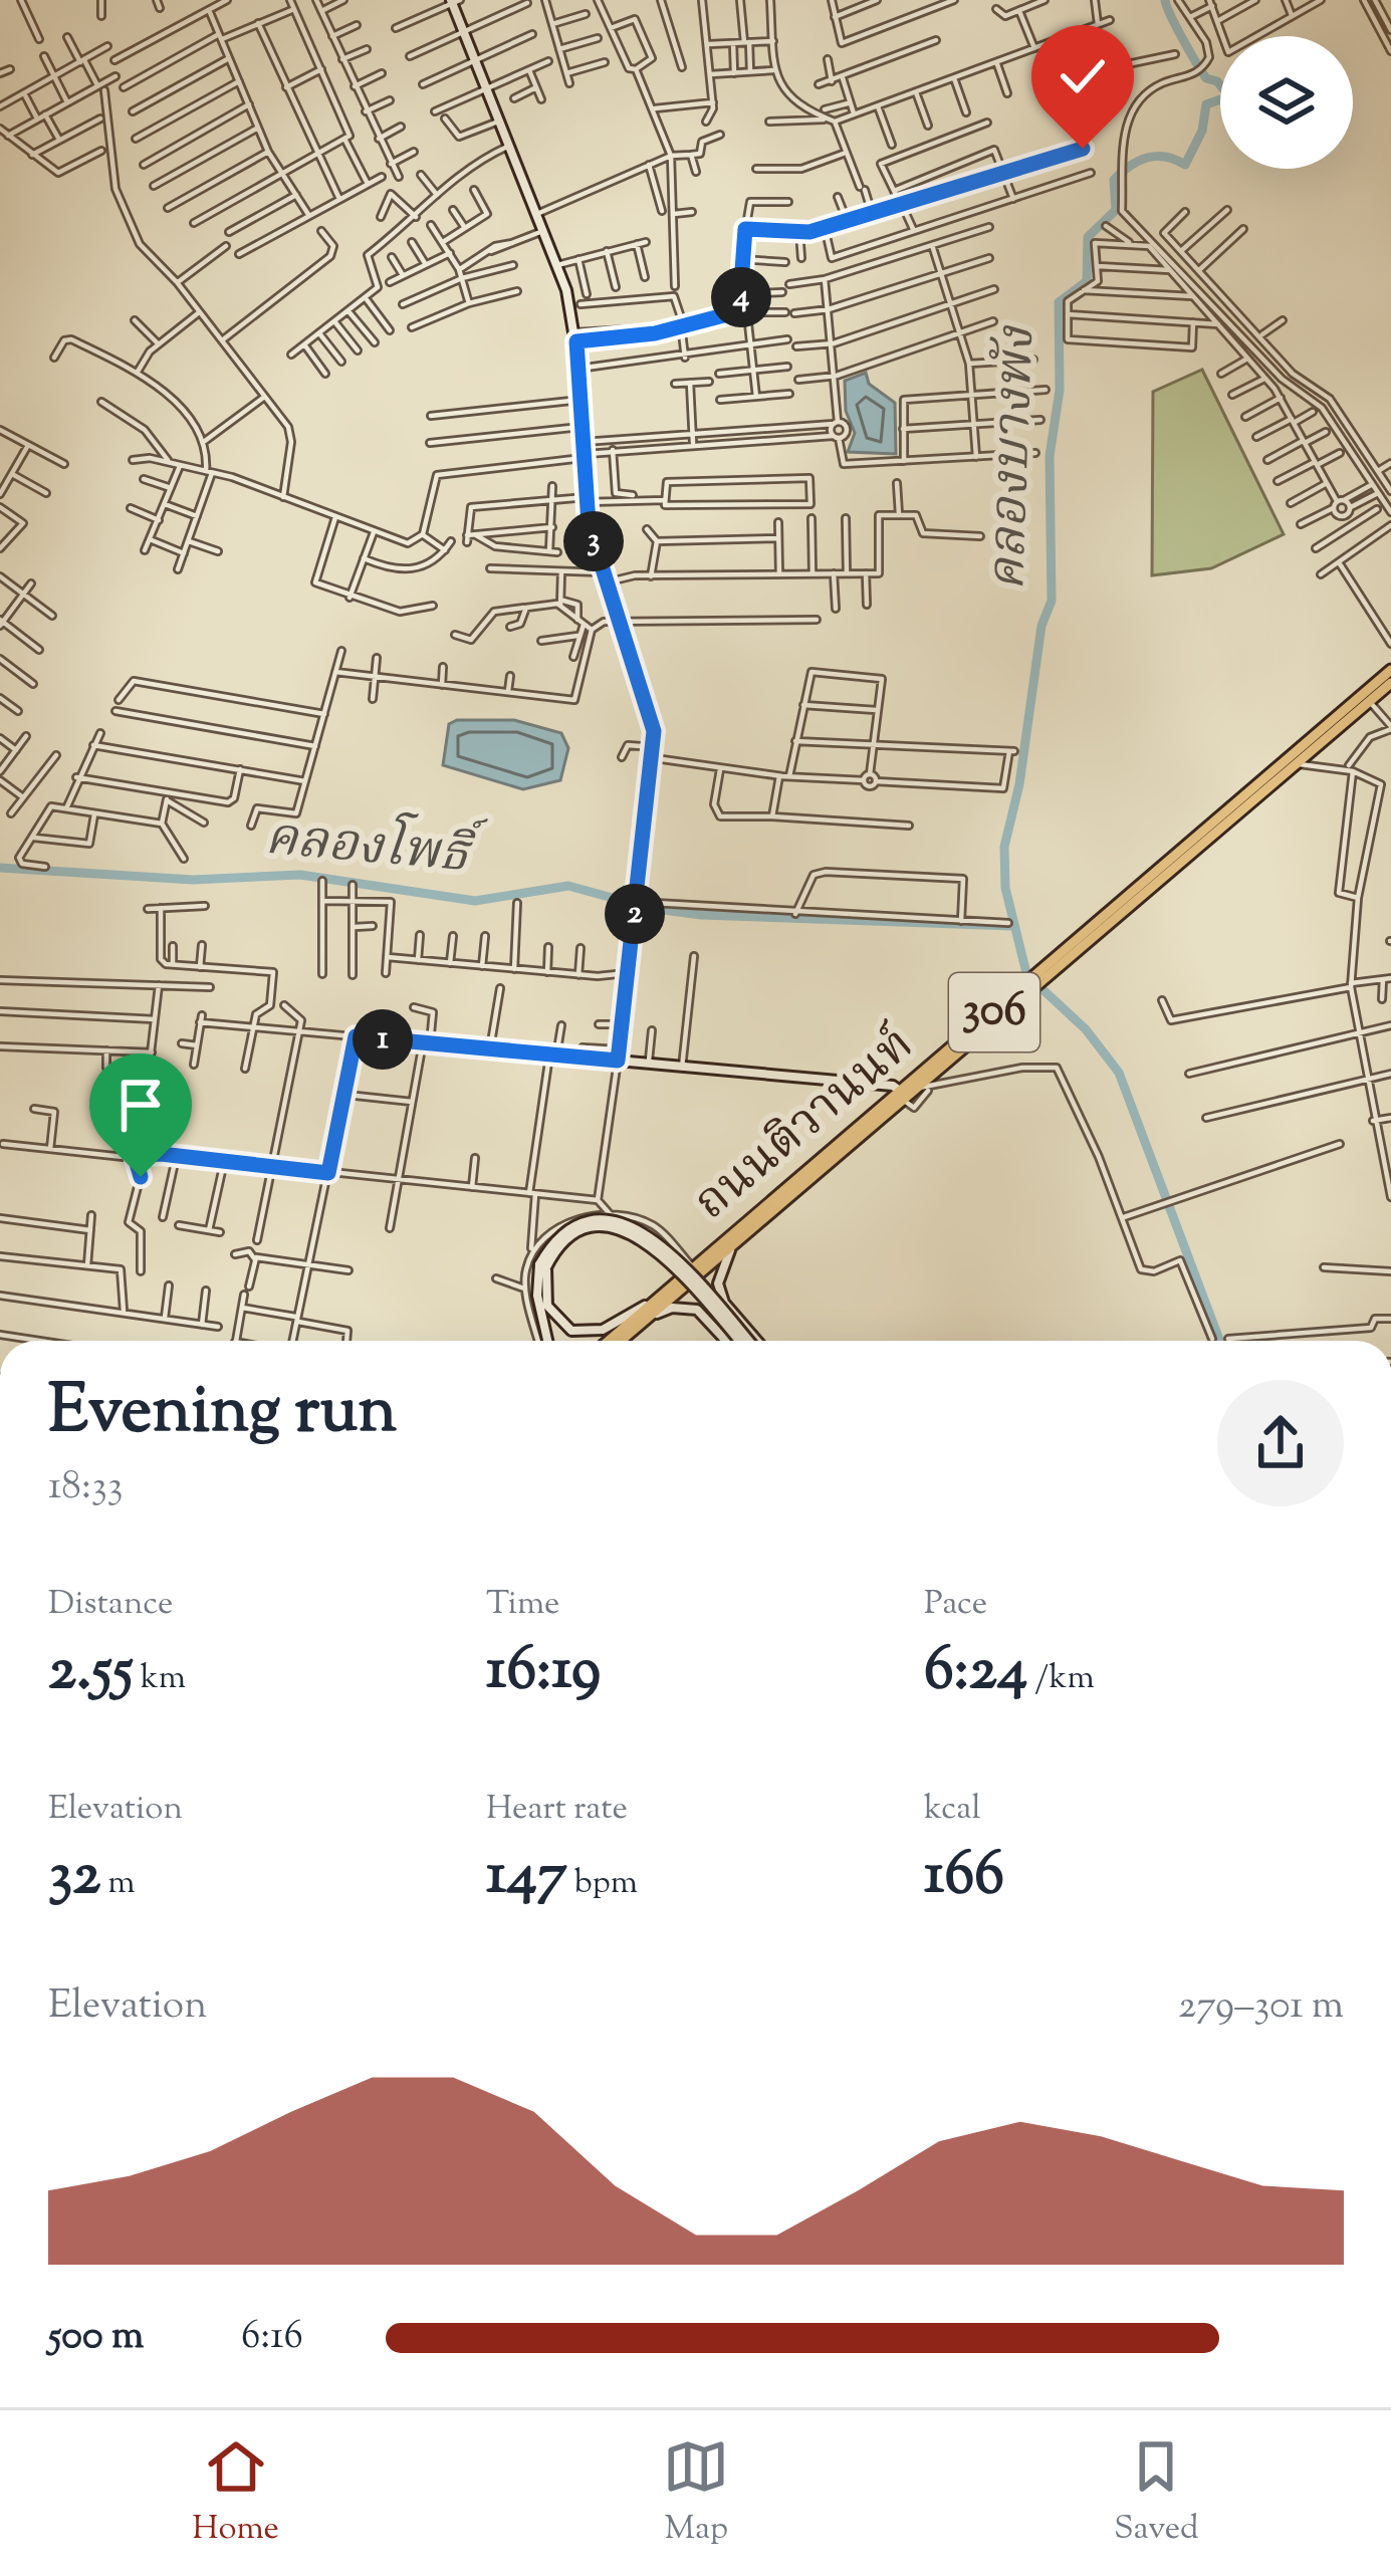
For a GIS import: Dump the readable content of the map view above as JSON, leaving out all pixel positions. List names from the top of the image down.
{
  "streets": {
    "main road": ["306", "ถนนติวานนท์"]
  },
  "water": ["คลองบางพัง", "คลองโพธิ์"],
  "page": {
    "pins": [
      "4",
      "3",
      "2",
      "1"
    ],
    "heading": ["Evening run", "18:33"],
    "stats": [
      ["Distance", "2.55 km"],
      ["Time", "16:19"],
      ["Pace", "6:24 /km"],
      ["Elevation", "32 m"],
      ["Heart rate", "147 bpm"],
      ["kcal", "166"]
    ],
    "chart": ["Elevation", "279–301 m"],
    "list": [
      {
        "name": "500 m",
        "note": "6:16"
      }
    ],
    "tabs": ["Home", "Map", "Saved"]
  }
}
